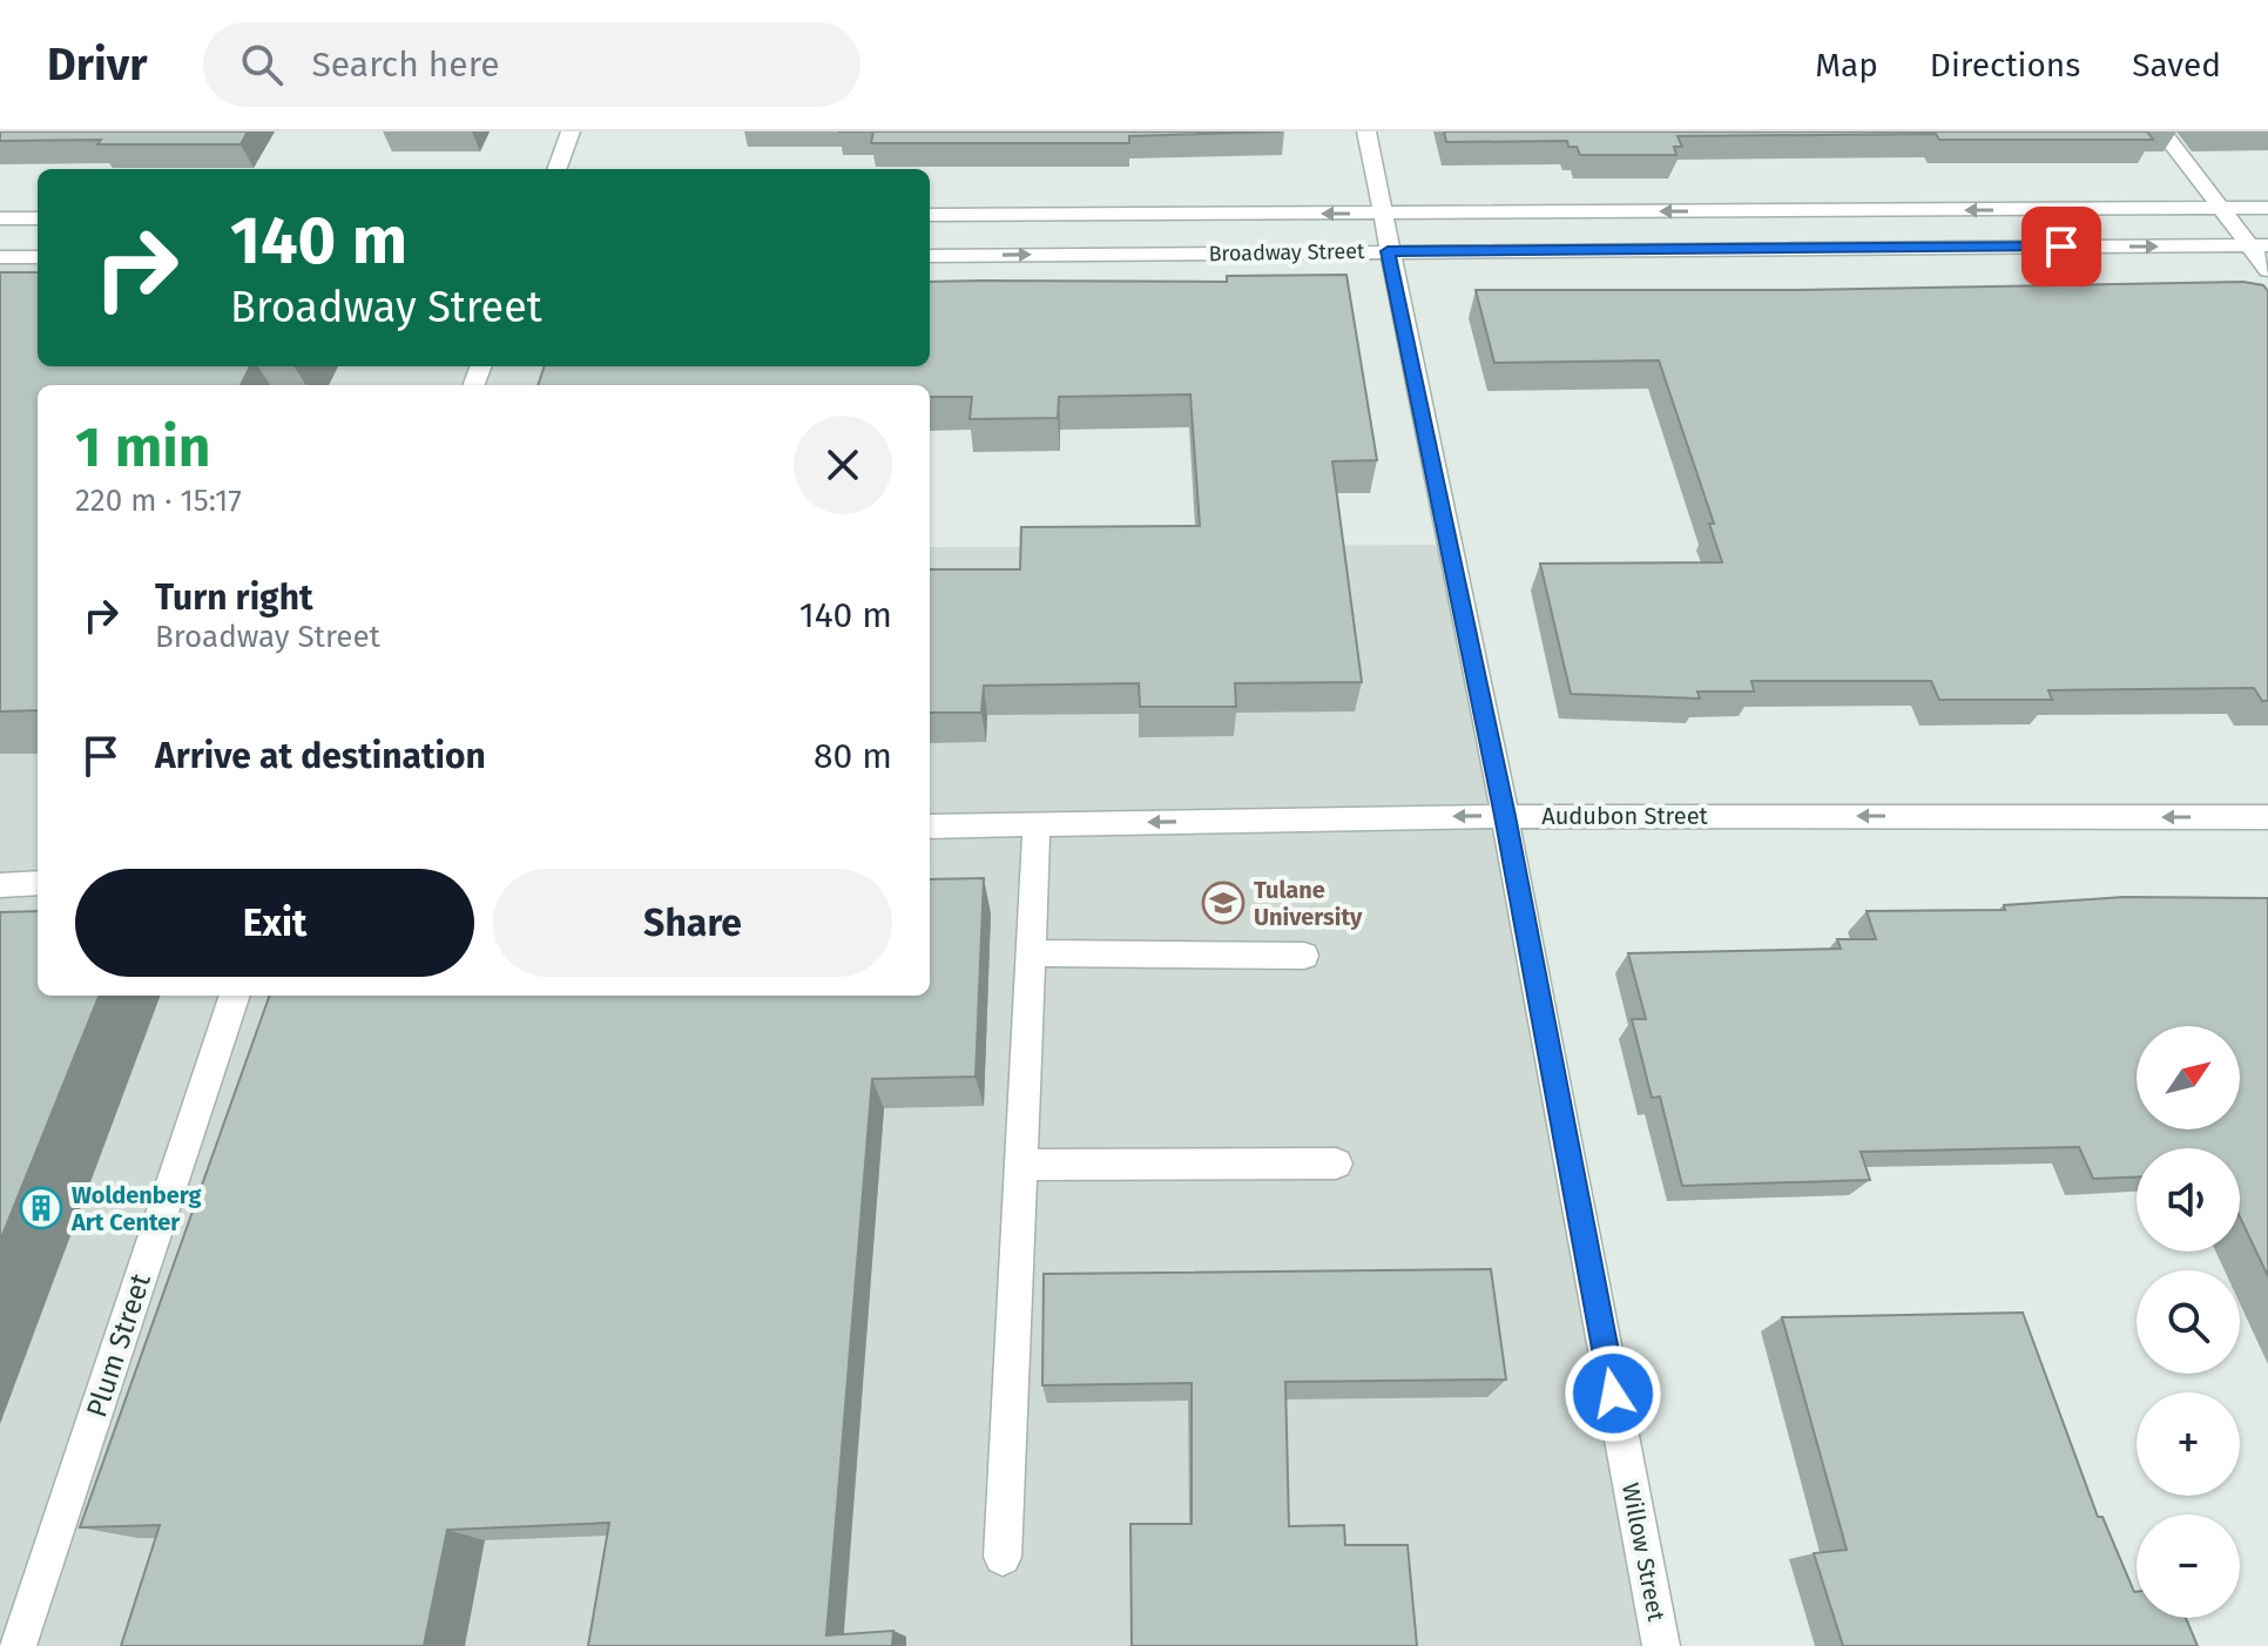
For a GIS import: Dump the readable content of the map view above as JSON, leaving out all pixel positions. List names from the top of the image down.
{
  "streets": {
    "street": [
      "Broadway Street",
      "Audubon Street",
      "Plum Street",
      "Willow Street"
    ]
  },
  "crossings": [
    ["Broadway Street", "Willow Street"],
    ["Audubon Street", "Willow Street"]
  ],
  "one_way": ["Audubon Street"],
  "places": {
    "school or university": ["Tulane University"],
    "building": ["Woldenberg Art Center"]
  },
  "north": "top right",
  "page": {
    "header": "Drivr",
    "search": "Search here",
    "nav": ["Map", "Directions", "Saved"],
    "turn": ["140 m", "Broadway Street"],
    "heading": ["1 min", "220 m · 15:17"],
    "list": [
      {
        "name": "Turn right",
        "note": "Broadway Street",
        "value": "140 m"
      },
      {
        "name": "Arrive at destination",
        "value": "80 m"
      }
    ],
    "buttons": ["Exit", "Share"],
    "map_buttons": ["+", "−"]
  }
}
